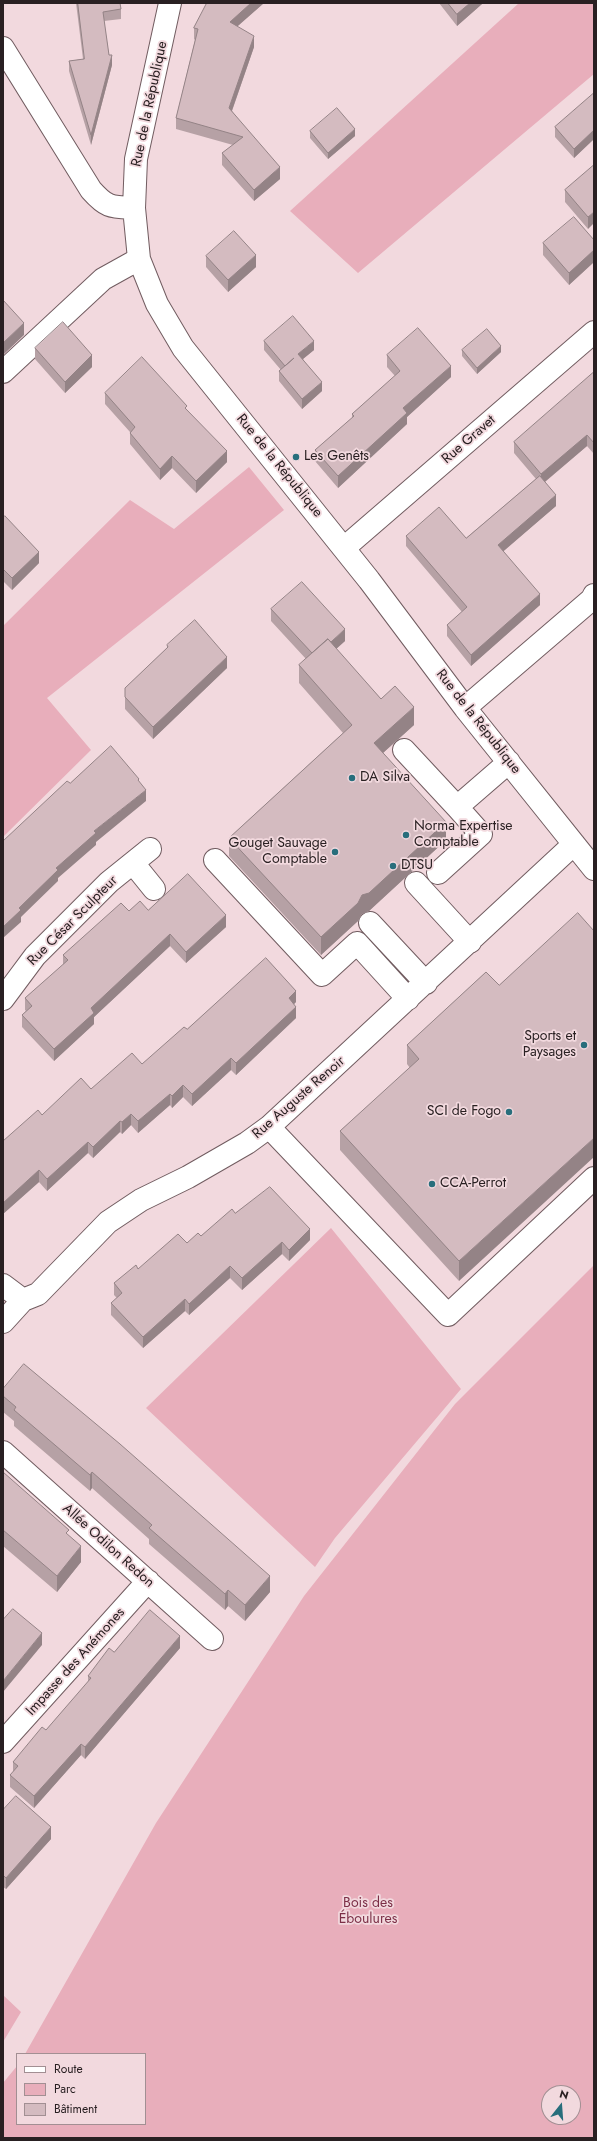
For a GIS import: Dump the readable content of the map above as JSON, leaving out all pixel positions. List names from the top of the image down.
{
  "streets": {
    "street": [
      "Rue de la République",
      "Rue Gravet",
      "Rue César Sculpteur",
      "Rue Auguste Renoir",
      "Allée Odilon Redon",
      "Impasse des Anémones"
    ]
  },
  "crossings": [
    ["Rue de la République", "Rue Gravet"],
    ["Rue de la République", "Rue Auguste Renoir"],
    ["Allée Odilon Redon", "Impasse des Anémones"]
  ],
  "parks": ["Bois des Éboulures"],
  "places": [
    "Les Genêts",
    "DA Silva",
    "Norma Expertise Comptable",
    "Gouget Sauvage Comptable",
    "DTSU",
    "Sports et Paysages",
    "SCI de Fogo",
    "CCA-Perrot"
  ],
  "legend": ["Route", "Parc", "Bâtiment"],
  "north": "top"
}
